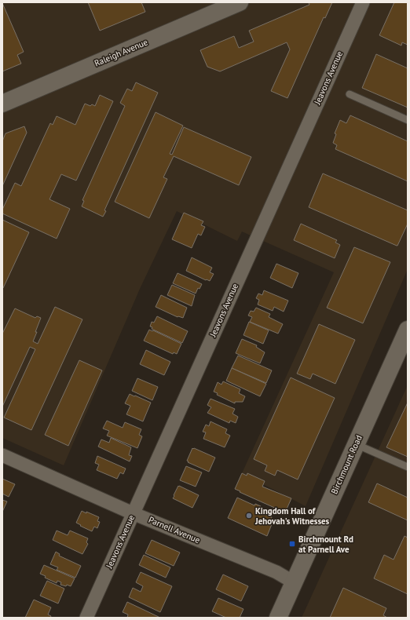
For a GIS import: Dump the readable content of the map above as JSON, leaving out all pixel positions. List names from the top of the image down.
{
  "streets": {
    "main road": ["Raleigh Avenue", "Birchmount Road"],
    "street": ["Jeavons Avenue", "Parnell Avenue"]
  },
  "crossings": [
    ["Jeavons Avenue", "Parnell Avenue"],
    ["Birchmount Road", "Parnell Avenue"]
  ],
  "places": {
    "other": ["Kingdom Hall of Jehovah's Witnesses"],
    "transit": ["Birchmount Rd at Parnell Ave"]
  }
}
